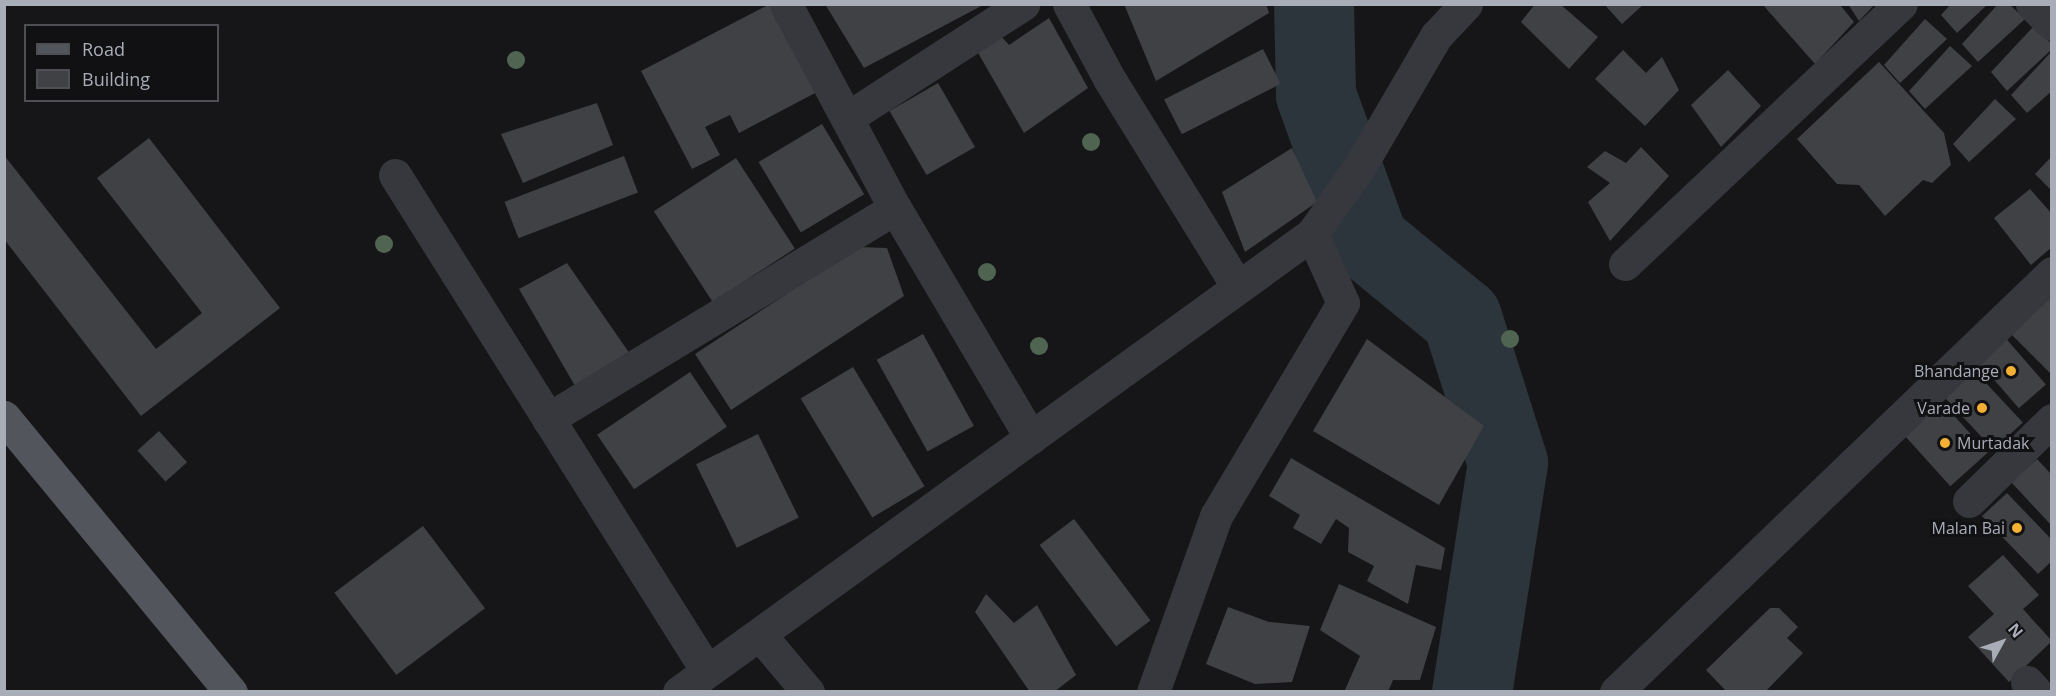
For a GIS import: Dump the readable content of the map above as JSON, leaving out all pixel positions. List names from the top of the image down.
{
  "places": [
    "Bhandange",
    "Varade",
    "Murtadak",
    "Malan Bai"
  ],
  "legend": ["Road", "Building"],
  "north": "top right"
}
